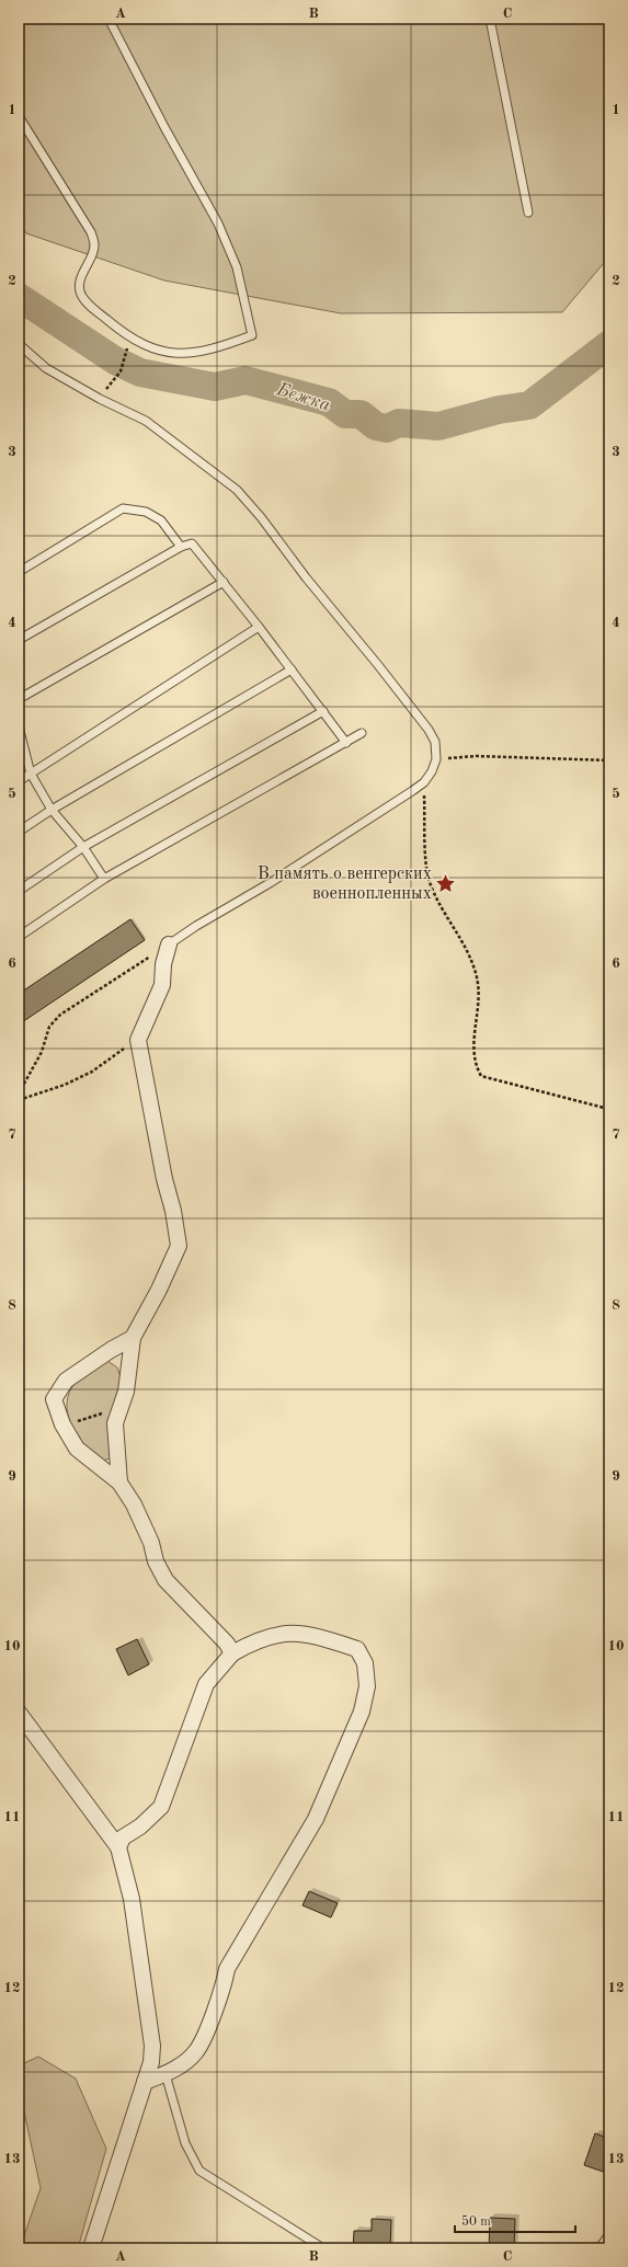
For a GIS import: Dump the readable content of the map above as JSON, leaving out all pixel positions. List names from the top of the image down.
{
  "water": ["Бежка"],
  "places": {
    "place": ["В память о венгерских военнопленных"]
  },
  "scale_bar": "50 m",
  "grid": {
    "columns": ["A", "B", "C"],
    "rows": [
      "1",
      "2",
      "3",
      "4",
      "5",
      "6",
      "7",
      "8",
      "9",
      "10",
      "11",
      "12",
      "13"
    ]
  }
}
